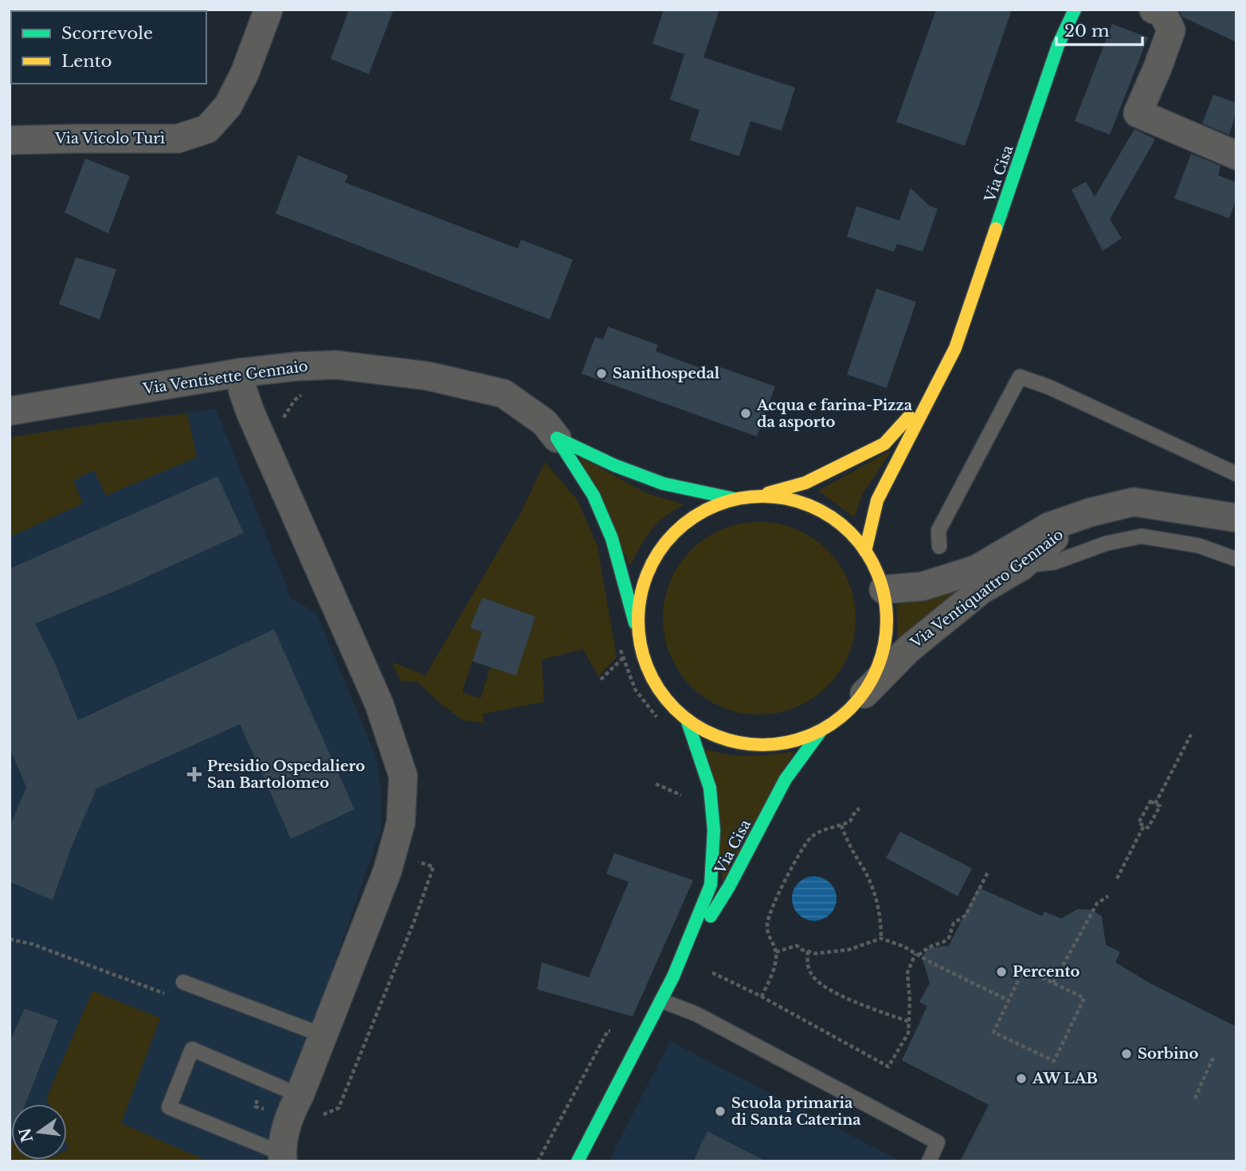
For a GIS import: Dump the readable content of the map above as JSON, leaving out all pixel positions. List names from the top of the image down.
{
  "streets": {
    "street": [
      "Via Vicolo Turì",
      "Via Cisa",
      "Via Ventisette Gennaio",
      "Via Ventiquattro Gennaio"
    ]
  },
  "places": {
    "other": [
      "Sanithospedal",
      "Acqua e farina-Pizza da asporto",
      "Percento",
      "Sorbino",
      "AW LAB",
      "Scuola primaria di Santa Caterina"
    ],
    "health": ["Presidio Ospedaliero San Bartolomeo"]
  },
  "legend": ["Scorrevole", "Lento"],
  "scale_bar": "20 m",
  "north": "left"
}
